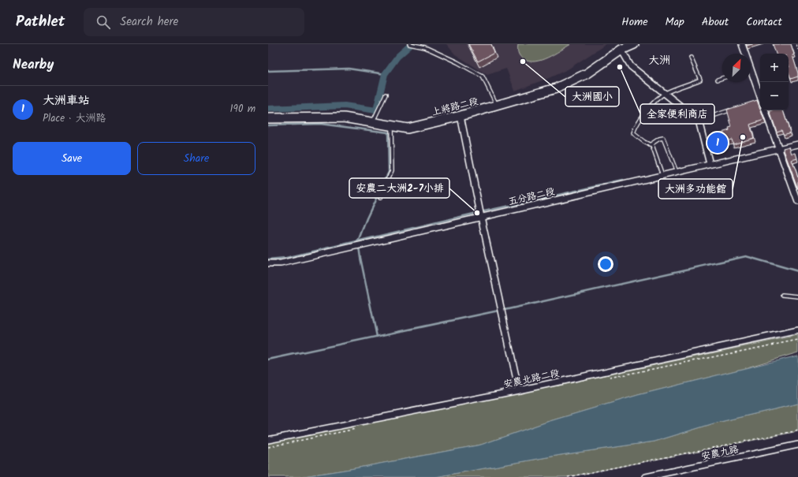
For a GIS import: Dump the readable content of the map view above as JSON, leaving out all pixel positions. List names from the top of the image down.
{
  "streets": {
    "main road": ["上將路二段"],
    "street": ["五分路二段", "安農北路二段", "安農九路"]
  },
  "districts": ["大洲"],
  "places": [
    "大洲國小",
    "全家便利商店",
    "大洲多功能館",
    "安農二大洲2-7小排"
  ],
  "north": "top right",
  "page": {
    "header": "Pathlet",
    "search": "Search here",
    "nav": [
      "Home",
      "Map",
      "About",
      "Contact"
    ],
    "heading": "Nearby",
    "map_buttons": ["+", "−"],
    "list": [
      {
        "mark": "1",
        "name": "大洲車站",
        "note": "Place · 大洲路",
        "value": "190 m"
      }
    ],
    "pins": "1",
    "buttons": ["Save", "Share"]
  }
}
